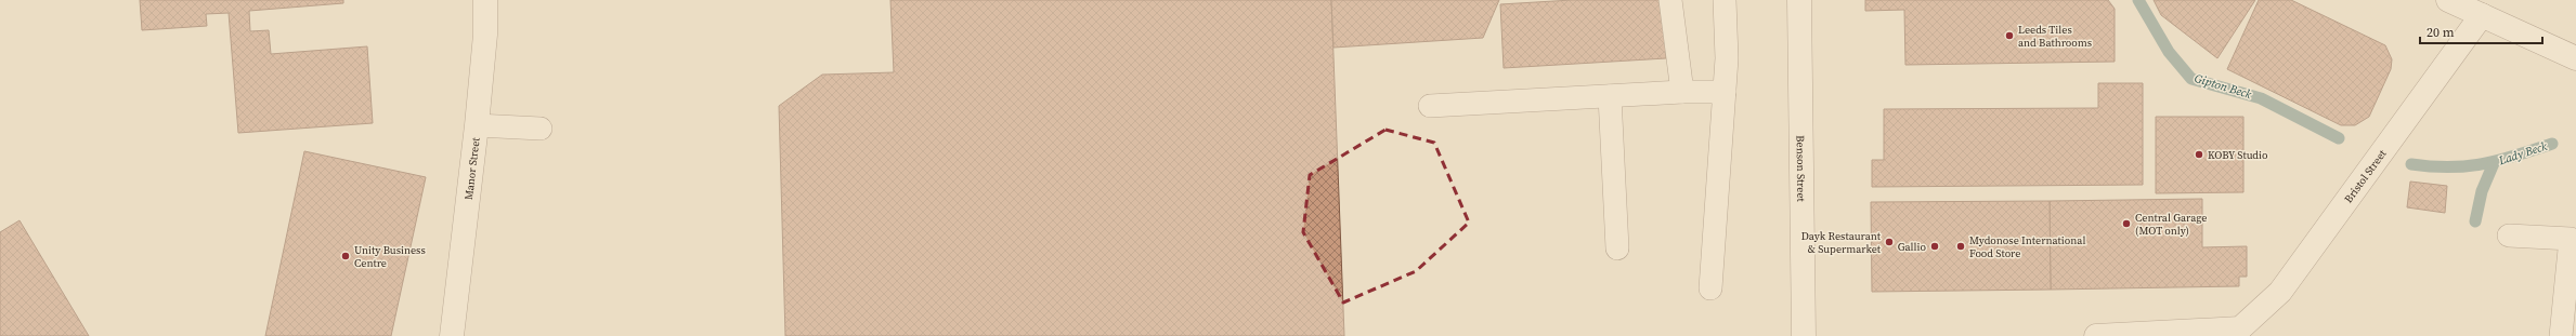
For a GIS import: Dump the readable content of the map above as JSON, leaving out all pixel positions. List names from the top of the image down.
{
  "streets": {
    "street": ["Manor Street", "Benson Street", "Bristol Street"]
  },
  "water": ["Gipton Beck", "Lady Beck"],
  "places": [
    "Leeds Tiles and Bathrooms",
    "KOBY Studio",
    "Central Garage (MOT only)",
    "Dayk Restaurant & Supermarket",
    "Gallio",
    "Mydonose International Food Store",
    "Unity Business Centre"
  ],
  "scale_bar": "20 m"
}
